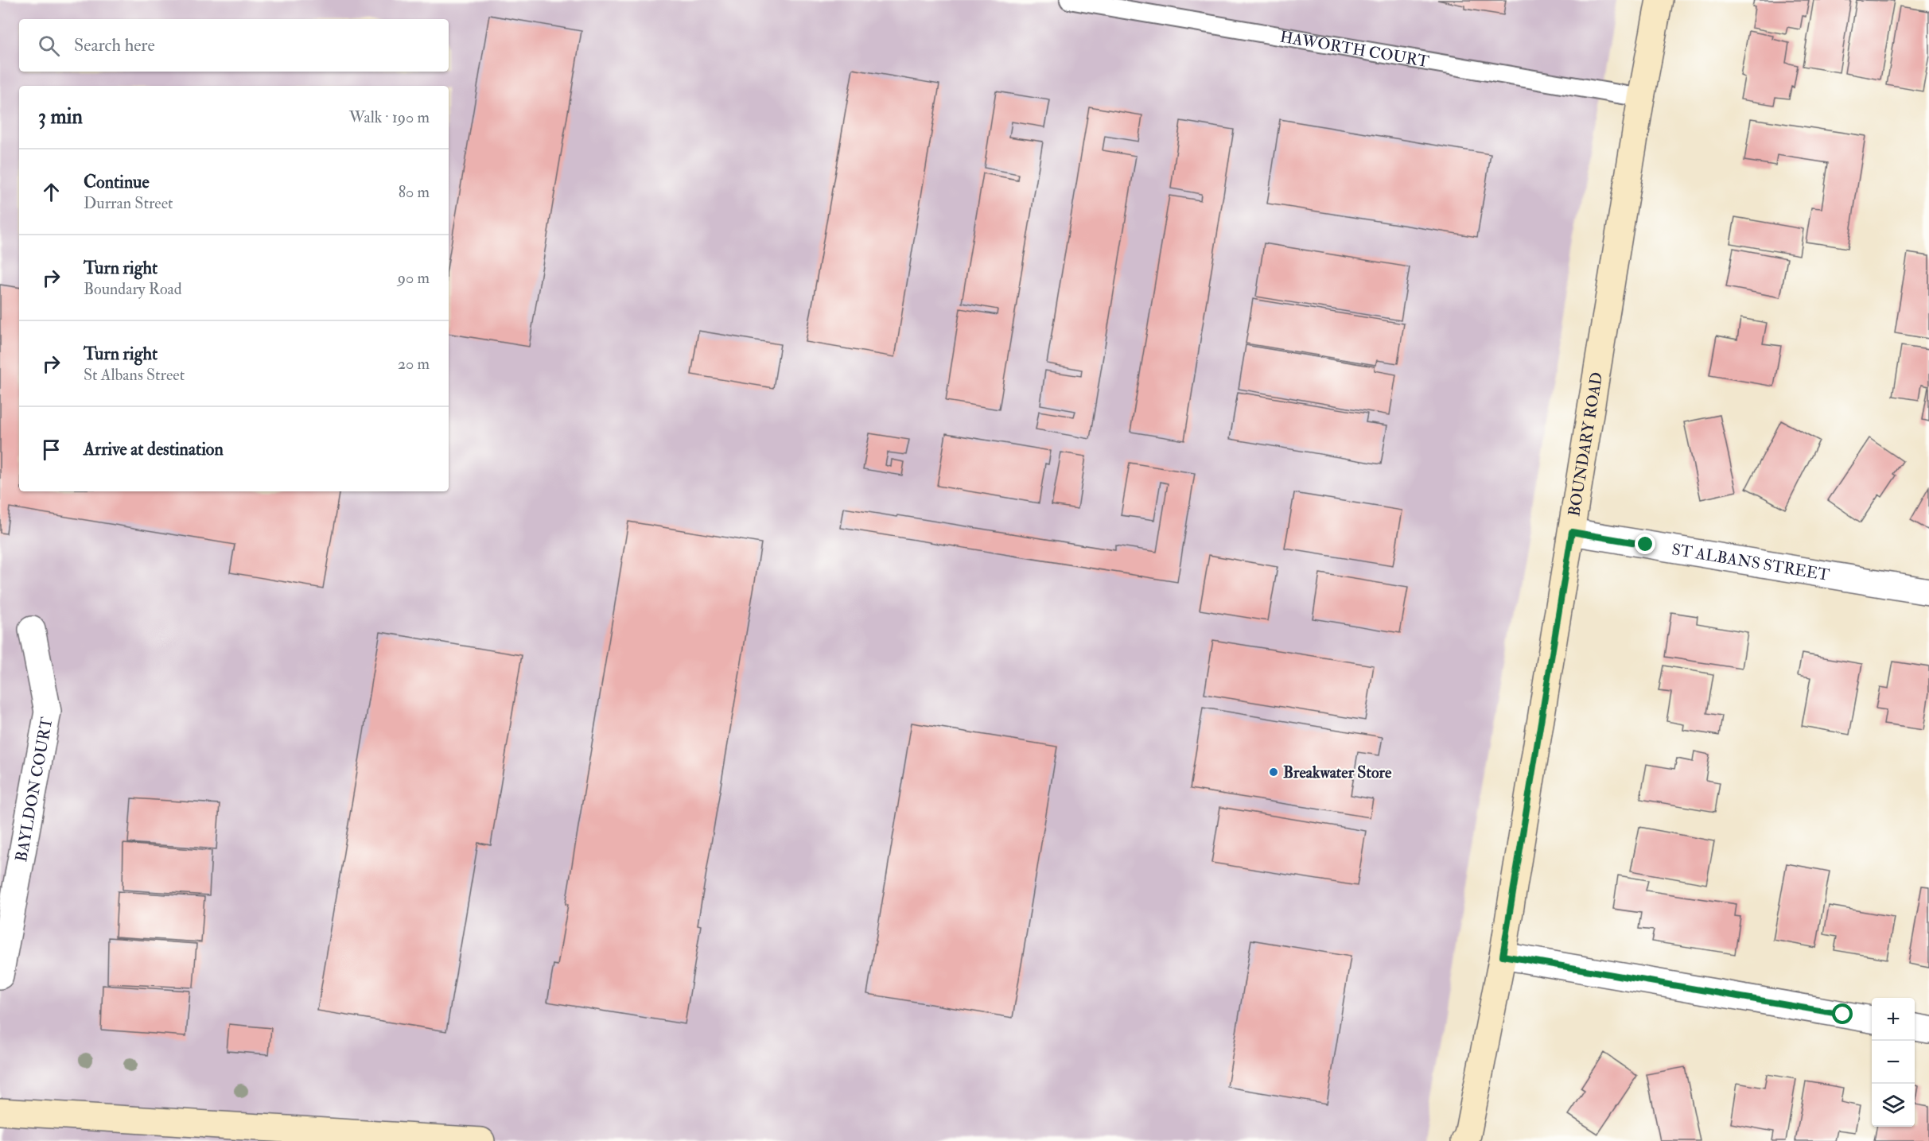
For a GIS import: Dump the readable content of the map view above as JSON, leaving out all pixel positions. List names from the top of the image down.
{
  "streets": {
    "street": ["BOUNDARY ROAD", "ST ALBANS STREET", "BAYLDON COURT"],
    "lane": ["HAWORTH COURT"]
  },
  "crossings": [
    ["HAWORTH COURT", "BOUNDARY ROAD"],
    ["BOUNDARY ROAD", "ST ALBANS STREET"]
  ],
  "places": ["Breakwater Store"],
  "page": {
    "search": "Search here",
    "heading": ["3 min", "Walk · 190 m"],
    "list": [
      ["Continue", "Durran Street", "80 m"],
      ["Turn right", "Boundary Road", "90 m"],
      ["Turn right", "St Albans Street", "20 m"],
      "Arrive at destination"
    ],
    "map_buttons": ["+", "−"]
  }
}
